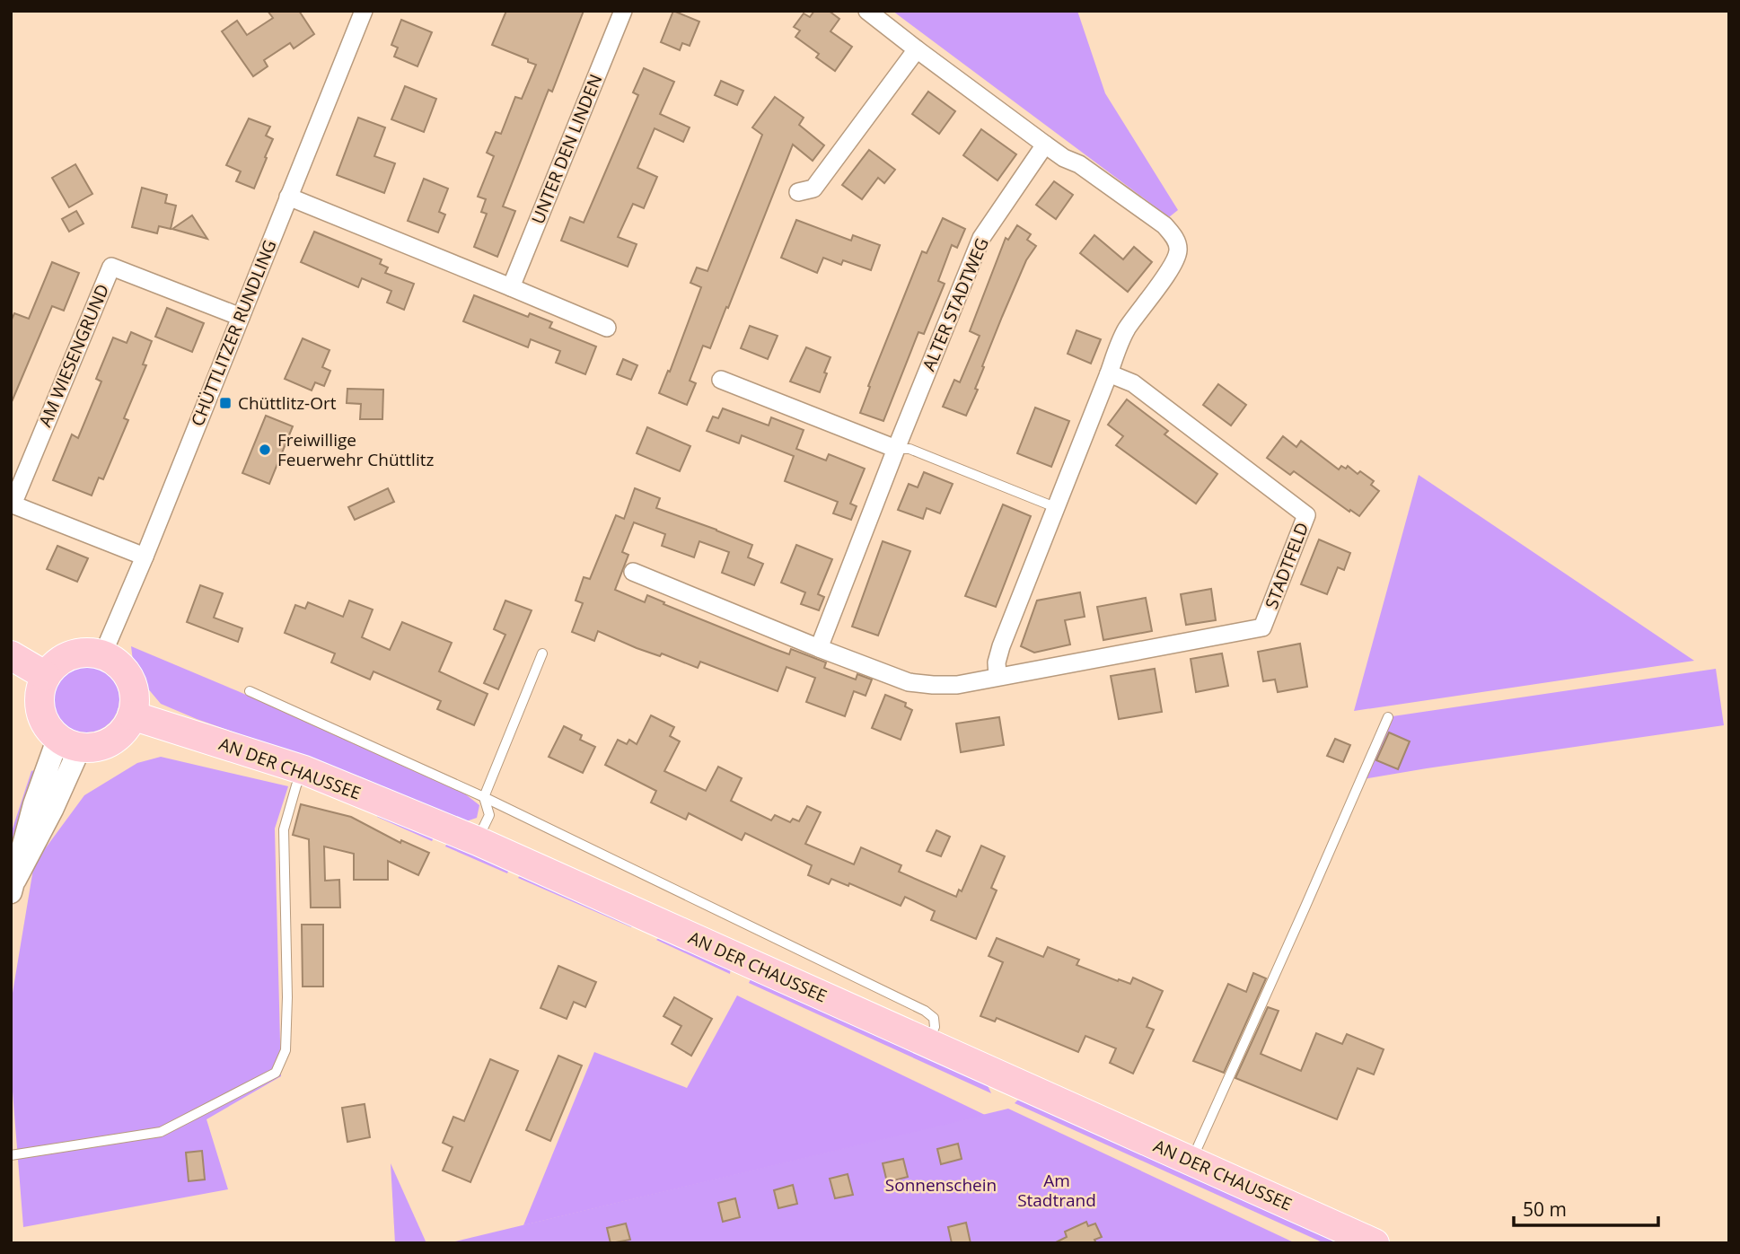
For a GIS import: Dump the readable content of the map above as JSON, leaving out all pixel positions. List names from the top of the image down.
{
  "streets": {
    "main road": ["AN DER CHAUSSEE"],
    "street": [
      "UNTER DEN LINDEN",
      "ALTER STADTWEG",
      "CHÜTTLITZER RUNDLING",
      "AM WIESENGRUND",
      "STADTFELD"
    ]
  },
  "crossings": [
    ["ALTER STADTWEG", "STADTFELD"],
    ["CHÜTTLITZER RUNDLING", "AM WIESENGRUND"],
    ["CHÜTTLITZER RUNDLING", "AN DER CHAUSSEE"]
  ],
  "parks": ["Am Stadtrand", "Sonnenschein"],
  "places": {
    "transit": ["Chüttlitz-Ort"],
    "other": ["Freiwillige Feuerwehr Chüttlitz"]
  },
  "scale_bar": "50 m"
}
